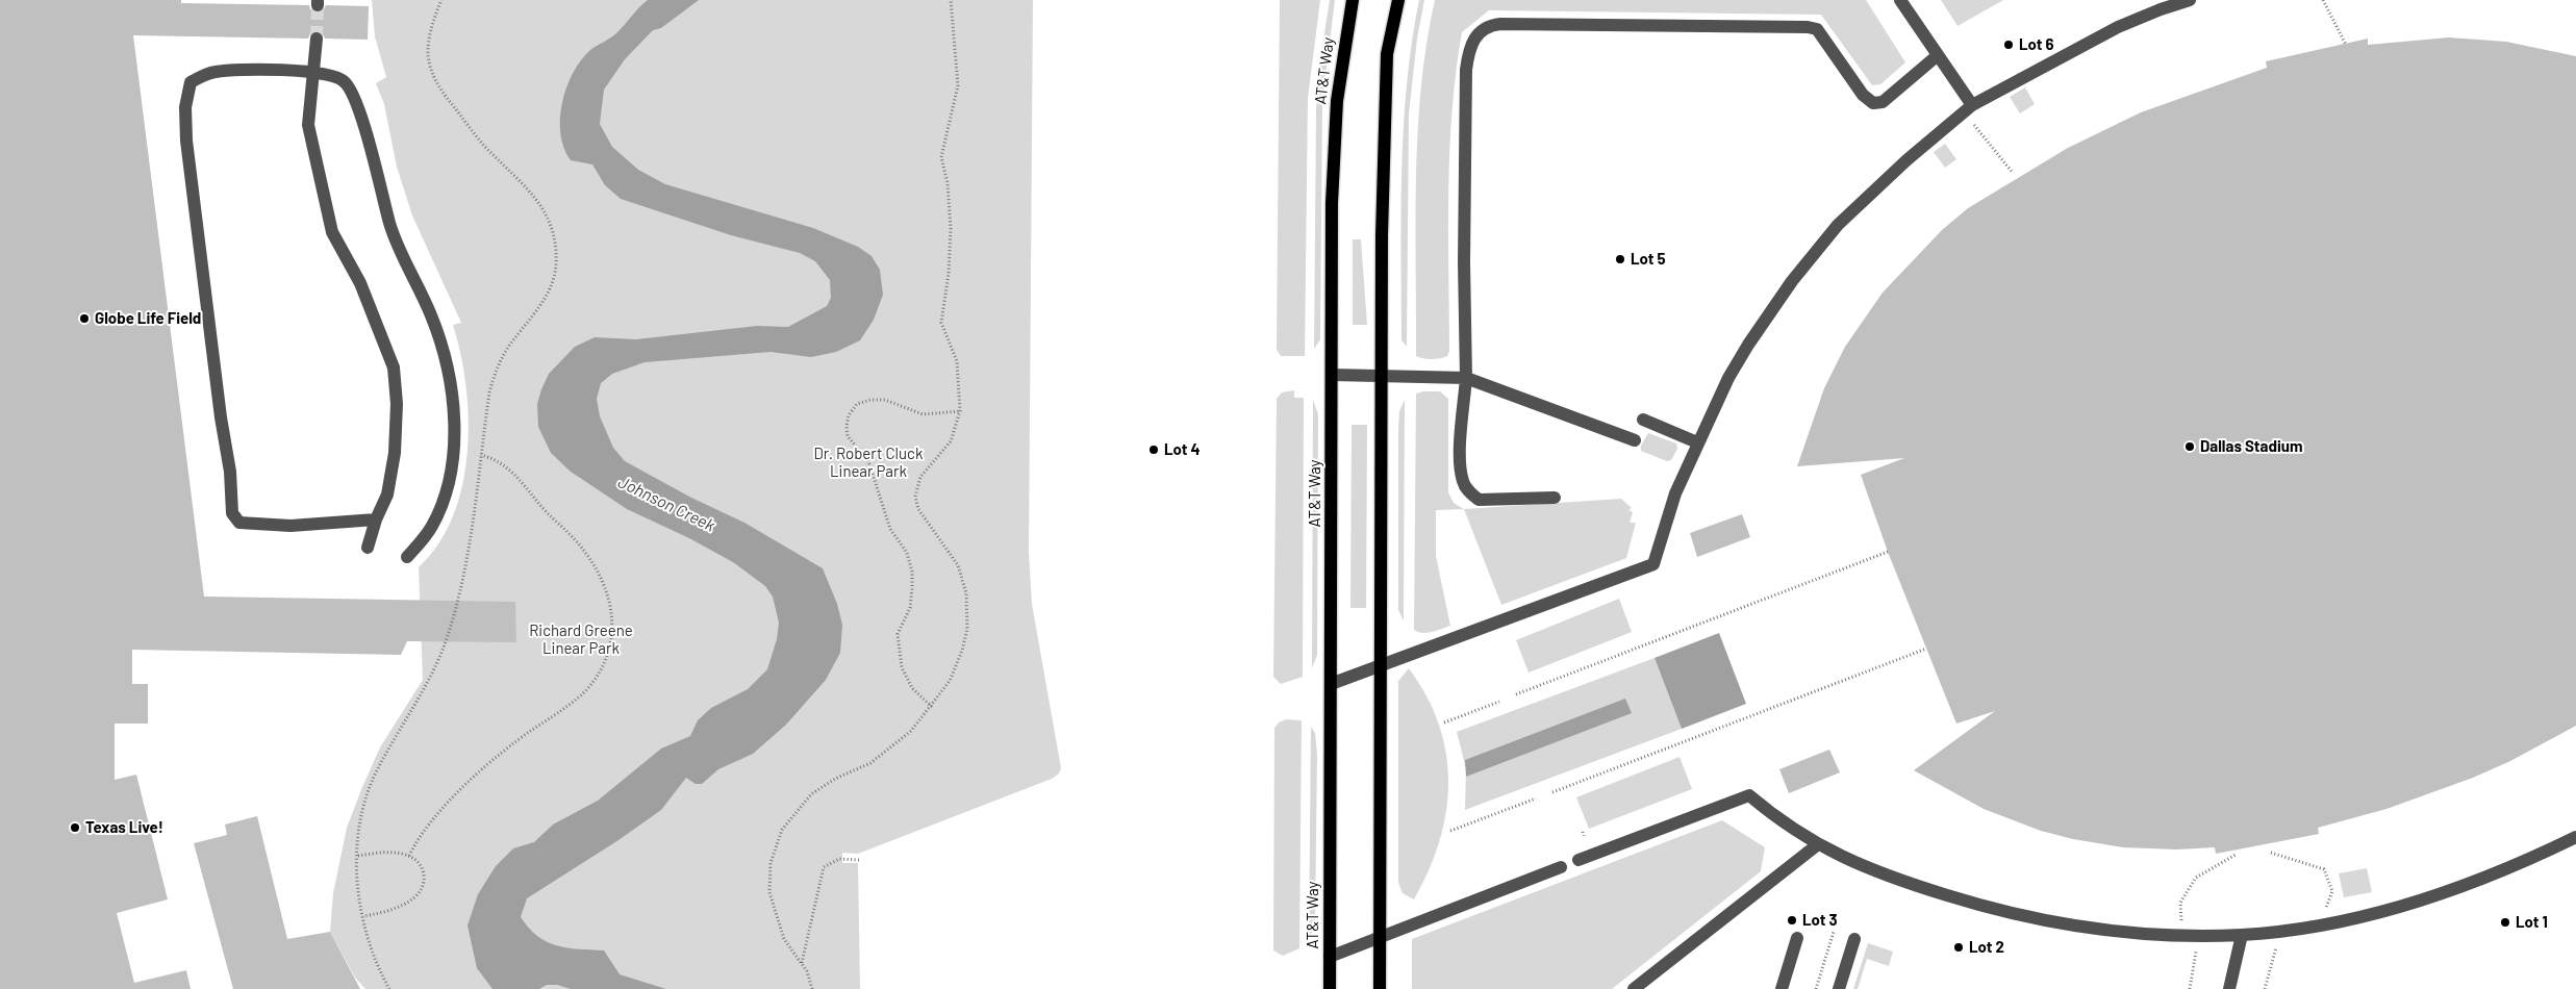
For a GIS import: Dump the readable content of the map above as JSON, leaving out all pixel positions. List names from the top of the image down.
{
  "streets": {
    "main road": ["AT&T Way"]
  },
  "water": ["Johnson Creek"],
  "parks": ["Dr. Robert Cluck Linear Park", "Richard Greene Linear Park"],
  "places": [
    "Lot 6",
    "Lot 5",
    "Globe Life Field",
    "Dallas Stadium",
    "Lot 4",
    "Texas Live!",
    "Lot 3",
    "Lot 1",
    "Lot 2"
  ]
}
